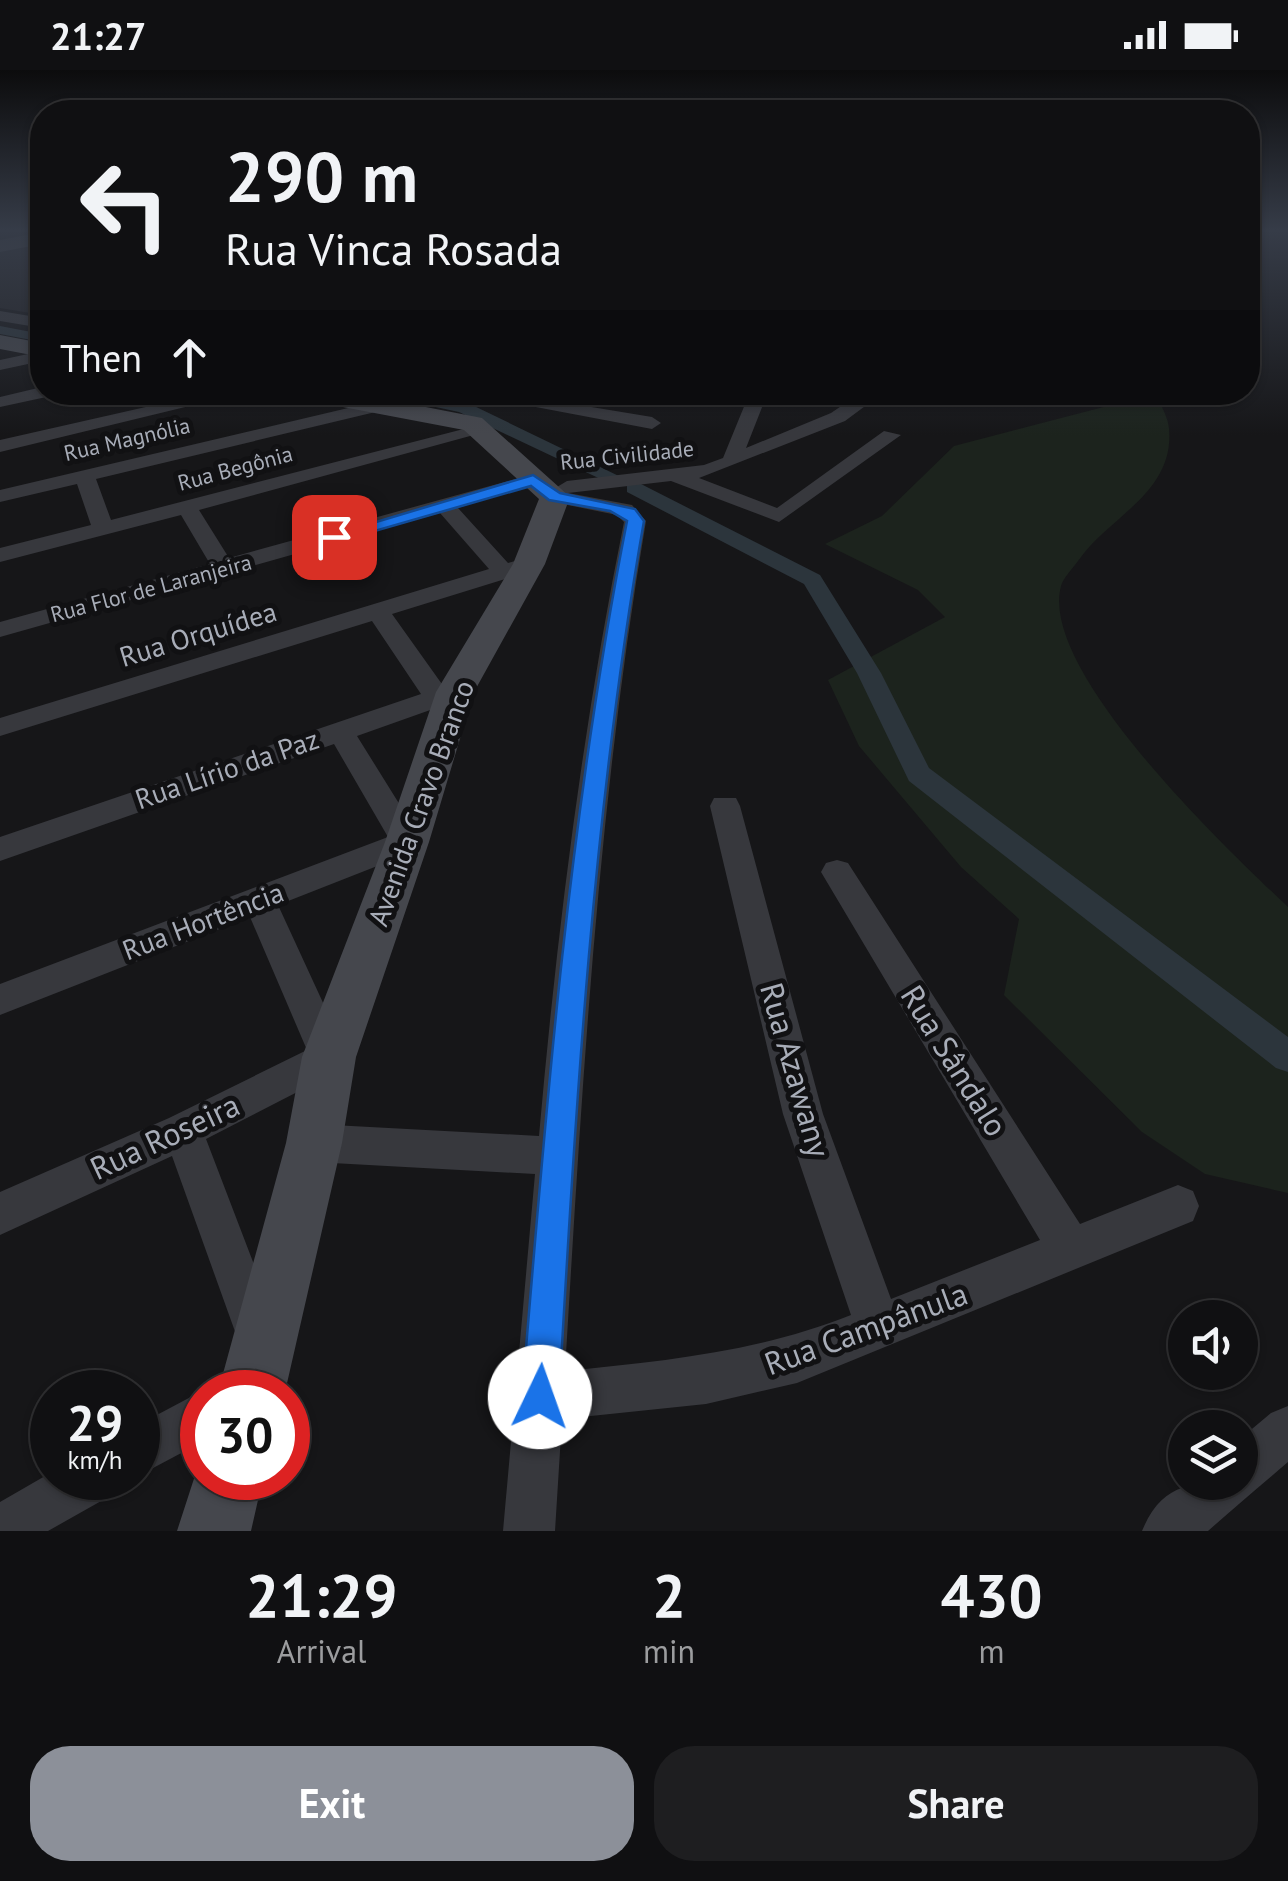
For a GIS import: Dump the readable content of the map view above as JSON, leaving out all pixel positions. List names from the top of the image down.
{
  "streets": {
    "street": [
      "Rua Magnólia",
      "Rua Civilidade",
      "Rua Begônia",
      "Rua Flor de Laranjeira",
      "Rua Orquídea",
      "Rua Lírio da Paz",
      "Avenida Cravo Branco",
      "Rua Hortência",
      "Rua Sândalo",
      "Rua Azawany",
      "Rua Roseira",
      "Rua Campânula"
    ]
  },
  "crossings": [
    ["Rua Civilidade", "Rua Flor de Laranjeira"],
    ["Rua Civilidade", "Avenida Cravo Branco"],
    ["Rua Flor de Laranjeira", "Avenida Cravo Branco"],
    ["Rua Orquídea", "Avenida Cravo Branco"],
    ["Rua Lírio da Paz", "Avenida Cravo Branco"],
    ["Avenida Cravo Branco", "Rua Hortência"],
    ["Avenida Cravo Branco", "Rua Roseira"],
    ["Rua Sândalo", "Rua Campânula"],
    ["Rua Azawany", "Rua Campânula"]
  ],
  "page": {
    "status": "21:27",
    "turn": ["290 m", "Rua Vinca Rosada"],
    "then": "Then",
    "speed": "29 km/h",
    "limit": "30",
    "eta": [
      "21:29",
      "Arrival",
      "2",
      "min",
      "430",
      "m"
    ],
    "buttons": ["Exit", "Share"]
  }
}
